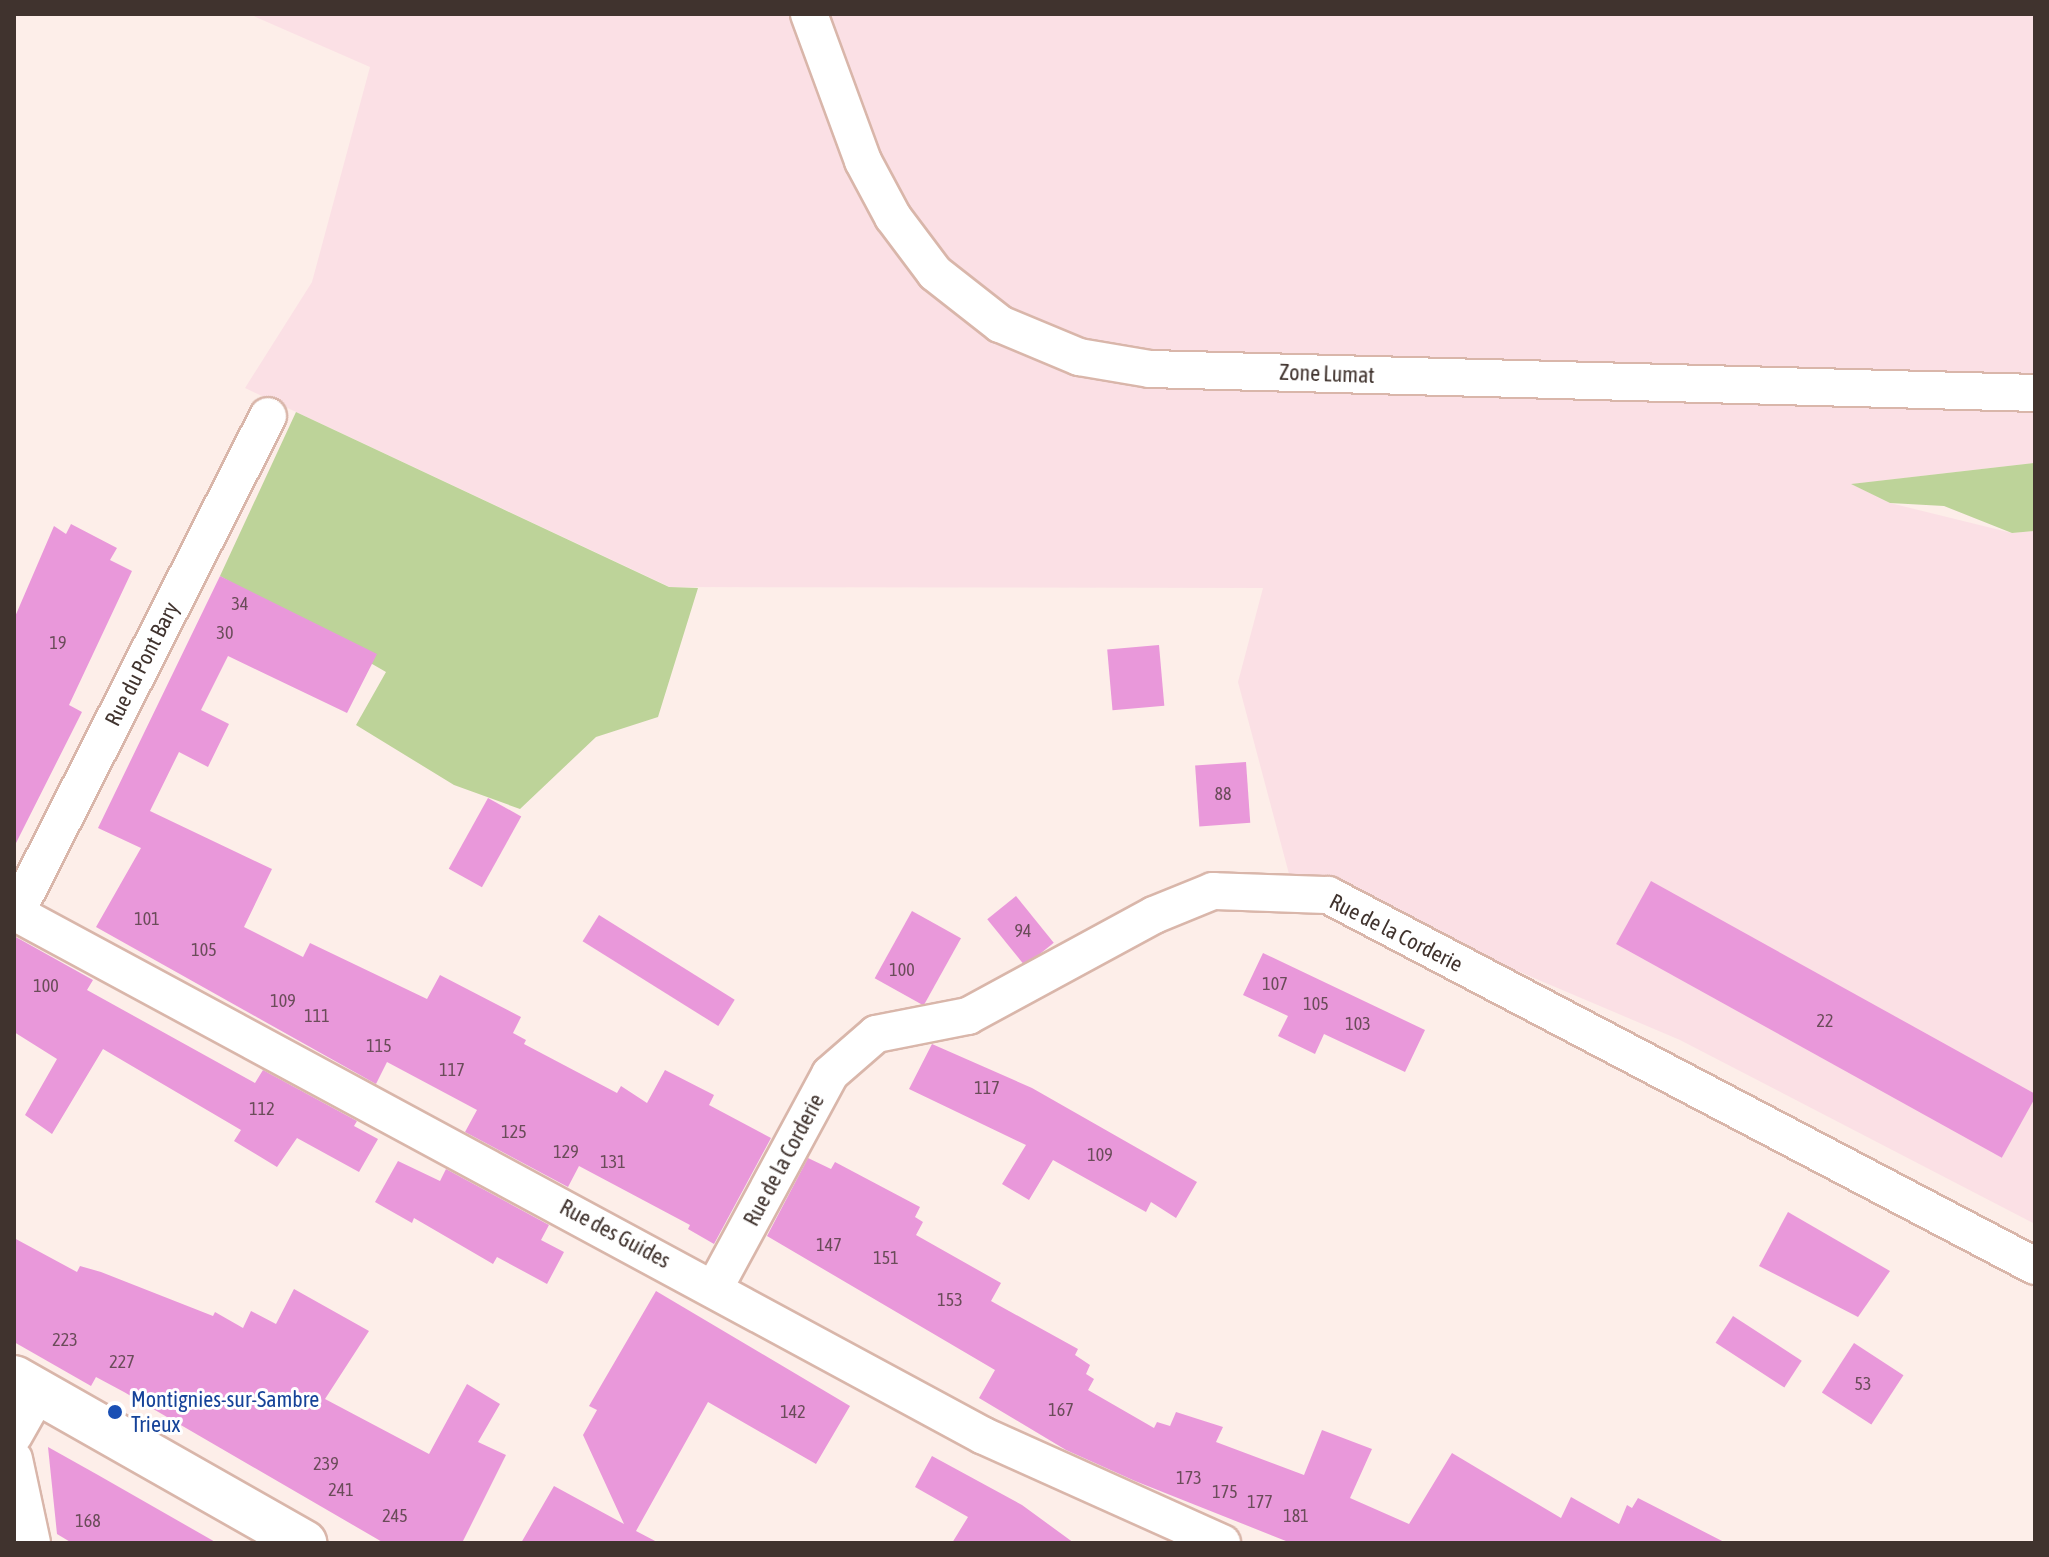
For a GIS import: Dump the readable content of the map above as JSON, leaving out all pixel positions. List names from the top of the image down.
{
  "streets": {
    "street": [
      "Zone Lumat",
      "Rue du Pont Bary",
      "Rue de la Corderie",
      "Rue des Guides"
    ]
  },
  "crossings": [
    ["Rue du Pont Bary", "Rue des Guides"],
    ["Rue de la Corderie", "Rue des Guides"]
  ],
  "places": ["Montignies-sur-Sambre Trieux"],
  "house_numbers": [
    "34",
    "30",
    "19",
    "88",
    "101",
    "94",
    "105",
    "100",
    "107",
    "100",
    "109",
    "105",
    "111",
    "22",
    "103",
    "115",
    "117",
    "117",
    "112",
    "125",
    "129",
    "109",
    "131",
    "147",
    "151",
    "153",
    "223",
    "227",
    "53",
    "167",
    "142",
    "239",
    "173",
    "241",
    "175",
    "177",
    "245",
    "181",
    "168"
  ]
}
